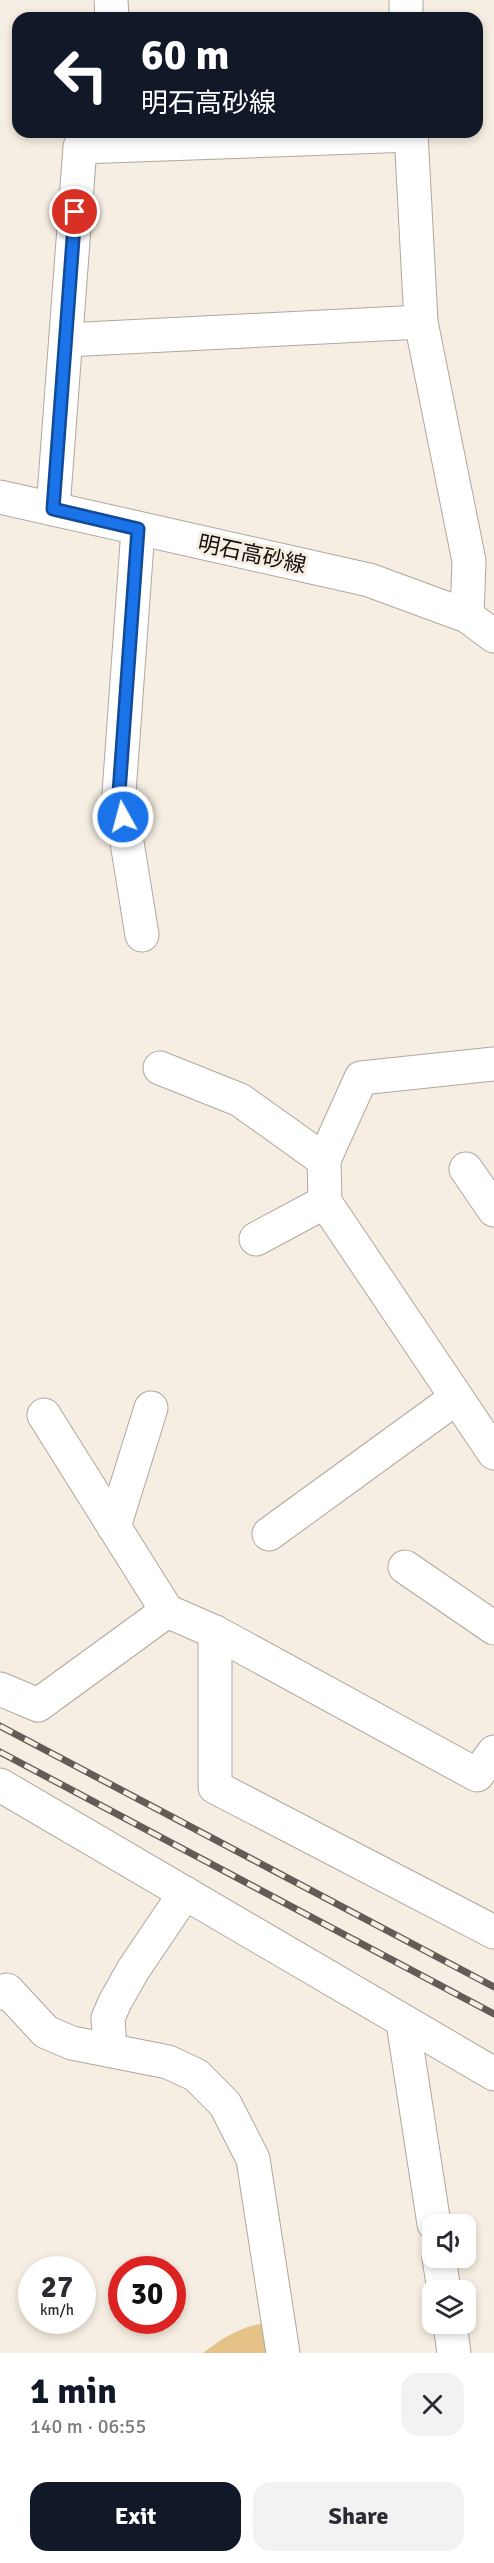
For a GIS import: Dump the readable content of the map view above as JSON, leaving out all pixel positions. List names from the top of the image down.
{
  "streets": {
    "street": ["明石高砂線"]
  },
  "page": {
    "turn": ["60 m", "明石高砂線"],
    "speed": "27 km/h",
    "limit": "30",
    "heading": ["1 min", "140 m · 06:55"],
    "buttons": ["Exit", "Share"]
  }
}
